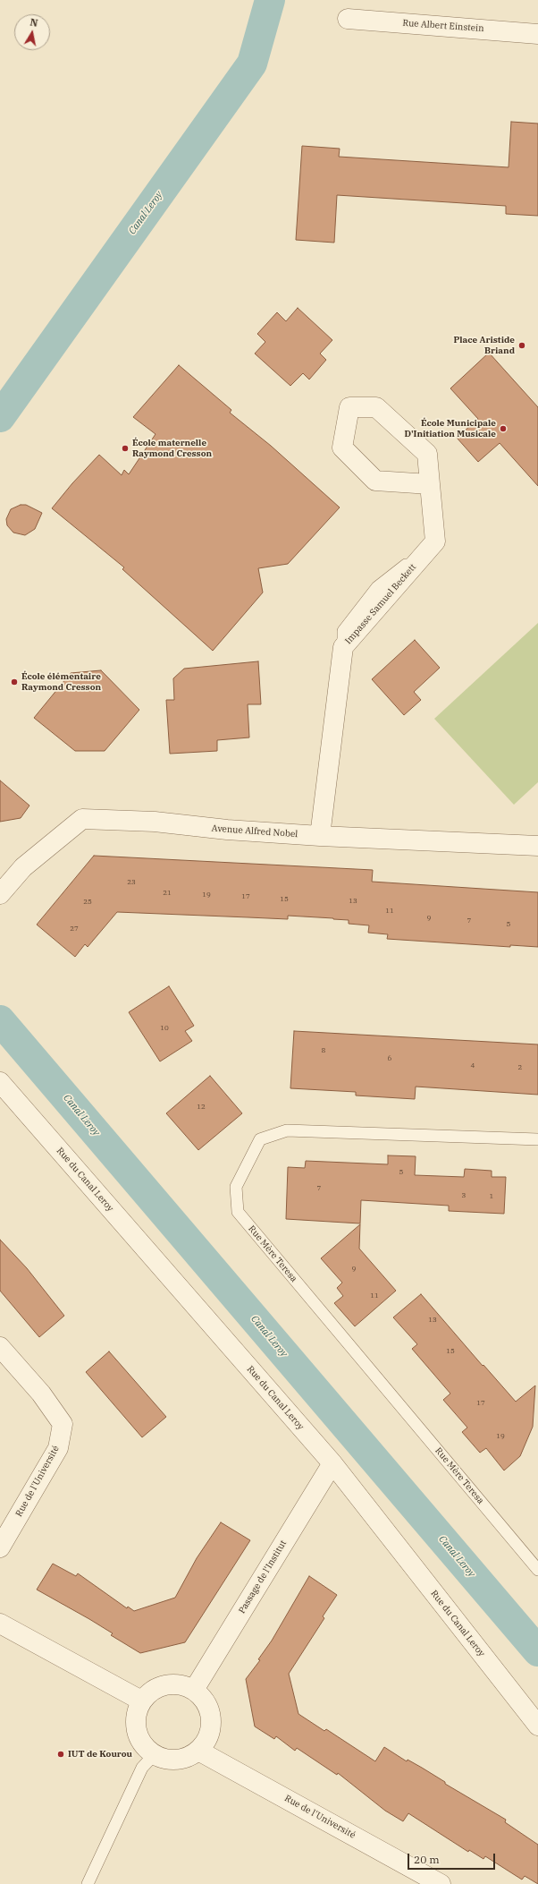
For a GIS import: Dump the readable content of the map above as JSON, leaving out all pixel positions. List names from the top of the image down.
{
  "streets": {
    "street": [
      "Rue Albert Einstein",
      "Impasse Samuel Beckett",
      "Avenue Alfred Nobel",
      "Rue du Canal Leroy",
      "Rue de l'Université",
      "Passage de l'Institut"
    ],
    "lane": ["Rue Mère Teresa"]
  },
  "crossings": [
    ["Impasse Samuel Beckett", "Avenue Alfred Nobel"],
    ["Rue du Canal Leroy", "Passage de l'Institut"],
    ["Rue de l'Université", "Passage de l'Institut"]
  ],
  "water": ["Canal Leroy"],
  "places": [
    "Place Aristide Briand",
    "École Municipale D'Initiation Musicale",
    "École maternelle Raymond Cresson",
    "École élémentaire Raymond Cresson",
    "IUT de Kourou"
  ],
  "house_numbers": [
    "23",
    "21",
    "19",
    "17",
    "15",
    "13",
    "25",
    "11",
    "9",
    "7",
    "5",
    "27",
    "10",
    "8",
    "6",
    "4",
    "2",
    "12",
    "5",
    "7",
    "3",
    "1",
    "9",
    "11",
    "13",
    "15",
    "17",
    "19"
  ],
  "scale_bar": "20 m",
  "north": "top"
}
